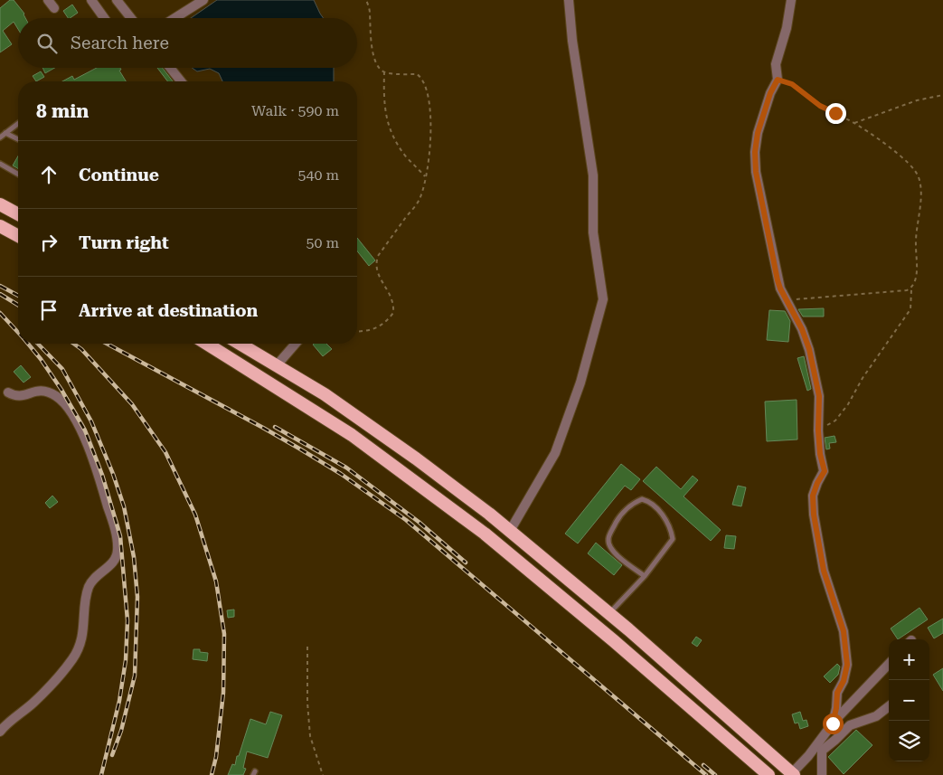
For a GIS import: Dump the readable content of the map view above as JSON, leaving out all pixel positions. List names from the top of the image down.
{
  "page": {
    "search": "Search here",
    "heading": ["8 min", "Walk · 590 m"],
    "list": [
      ["Continue", "540 m"],
      ["Turn right", "50 m"],
      "Arrive at destination"
    ],
    "map_buttons": ["+", "−"]
  }
}
